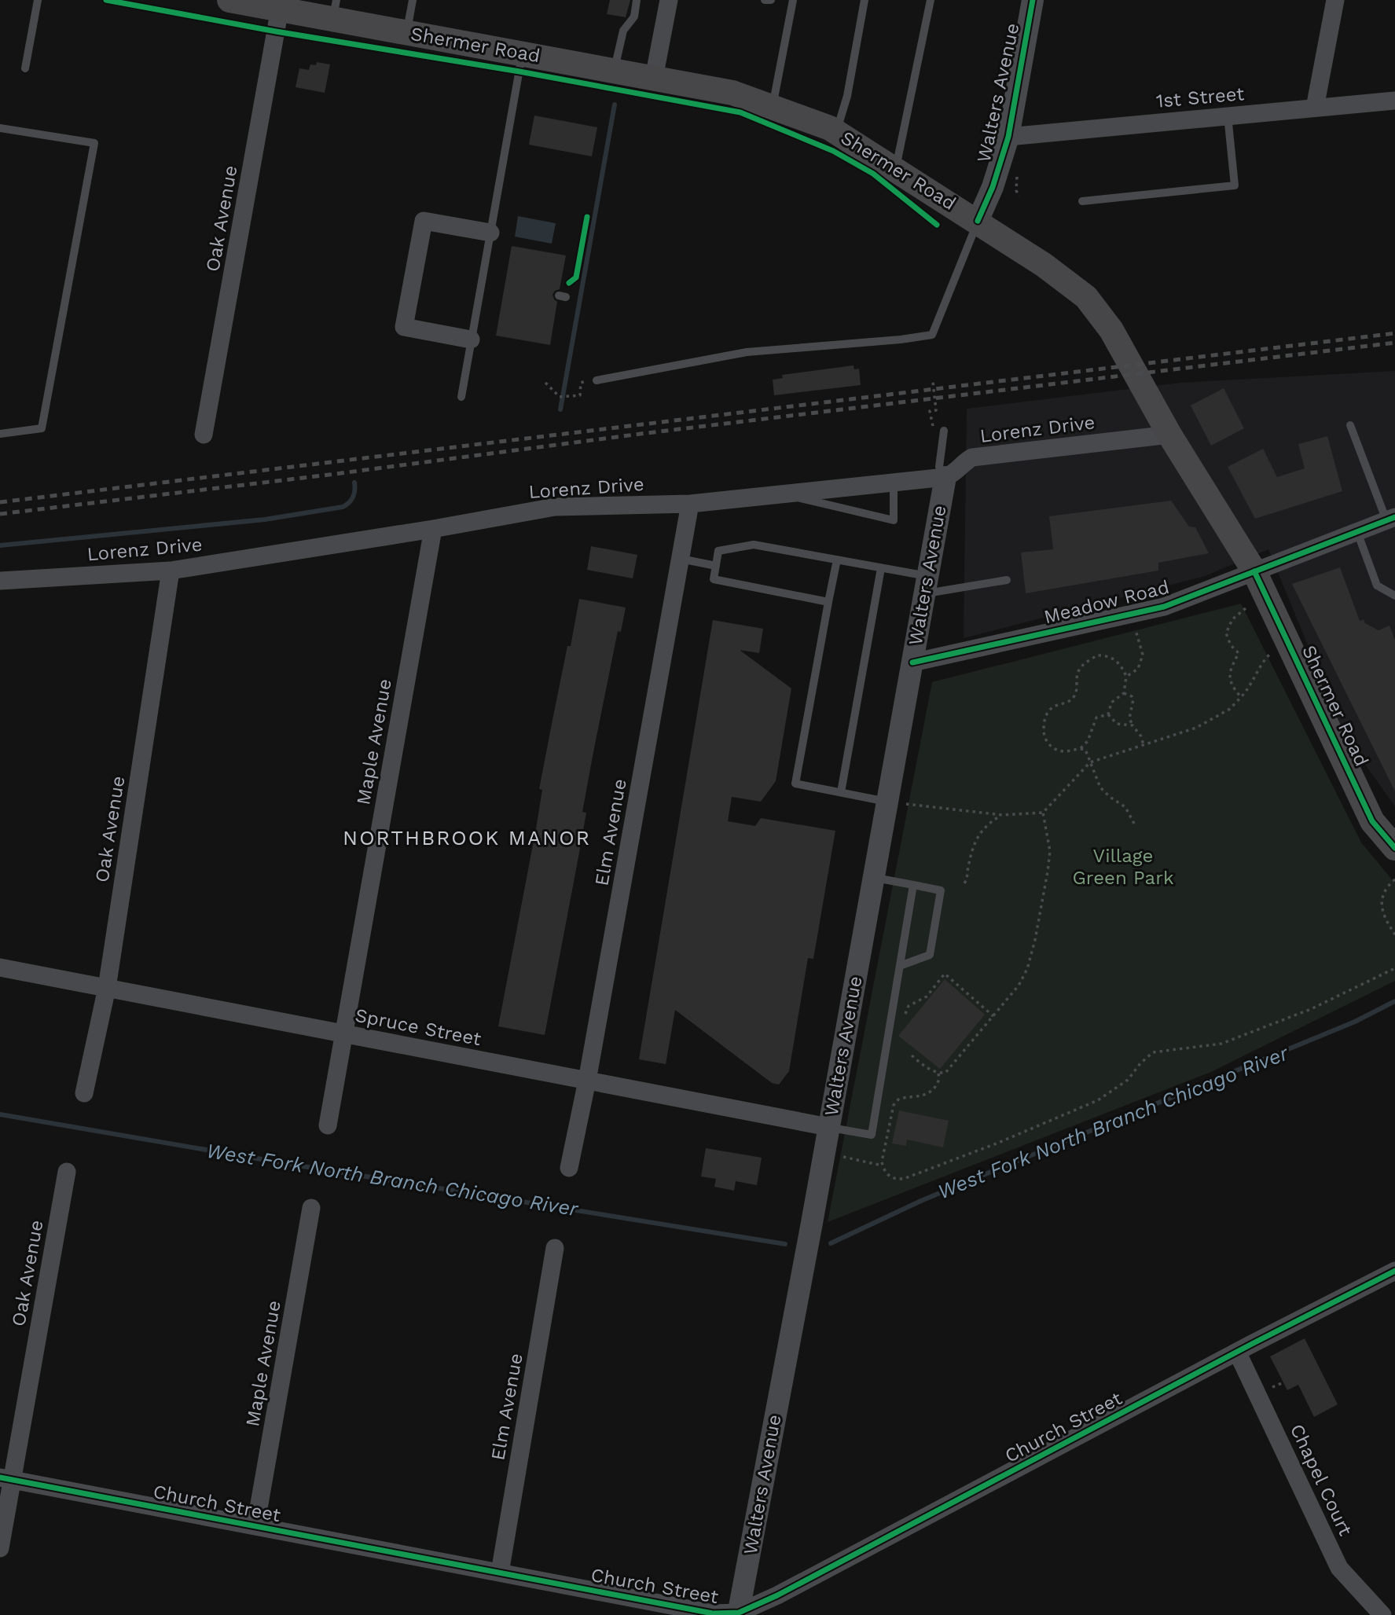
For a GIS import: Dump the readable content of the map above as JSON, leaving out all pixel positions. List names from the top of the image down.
{
  "streets": {
    "main road": ["Shermer Road"],
    "street": [
      "Walters Avenue",
      "1st Street",
      "Oak Avenue",
      "Lorenz Drive",
      "Meadow Road",
      "Maple Avenue",
      "Elm Avenue",
      "Spruce Street",
      "Church Street",
      "Chapel Court"
    ]
  },
  "crossings": [
    ["Shermer Road", "Walters Avenue"],
    ["Shermer Road", "Oak Avenue"],
    ["Shermer Road", "Lorenz Drive"],
    ["Shermer Road", "Meadow Road"],
    ["Walters Avenue", "1st Street"],
    ["Walters Avenue", "Lorenz Drive"],
    ["Walters Avenue", "Meadow Road"],
    ["Walters Avenue", "Spruce Street"],
    ["Walters Avenue", "Church Street"],
    ["Oak Avenue", "Lorenz Drive"],
    ["Oak Avenue", "Spruce Street"],
    ["Oak Avenue", "Church Street"],
    ["Lorenz Drive", "Maple Avenue"],
    ["Lorenz Drive", "Elm Avenue"],
    ["Maple Avenue", "Spruce Street"],
    ["Maple Avenue", "Church Street"],
    ["Elm Avenue", "Spruce Street"],
    ["Elm Avenue", "Church Street"],
    ["Church Street", "Chapel Court"]
  ],
  "districts": ["NORTHBROOK MANOR"],
  "water": ["West Fork North Branch Chicago River"],
  "parks": ["Village Green Park"]
}
